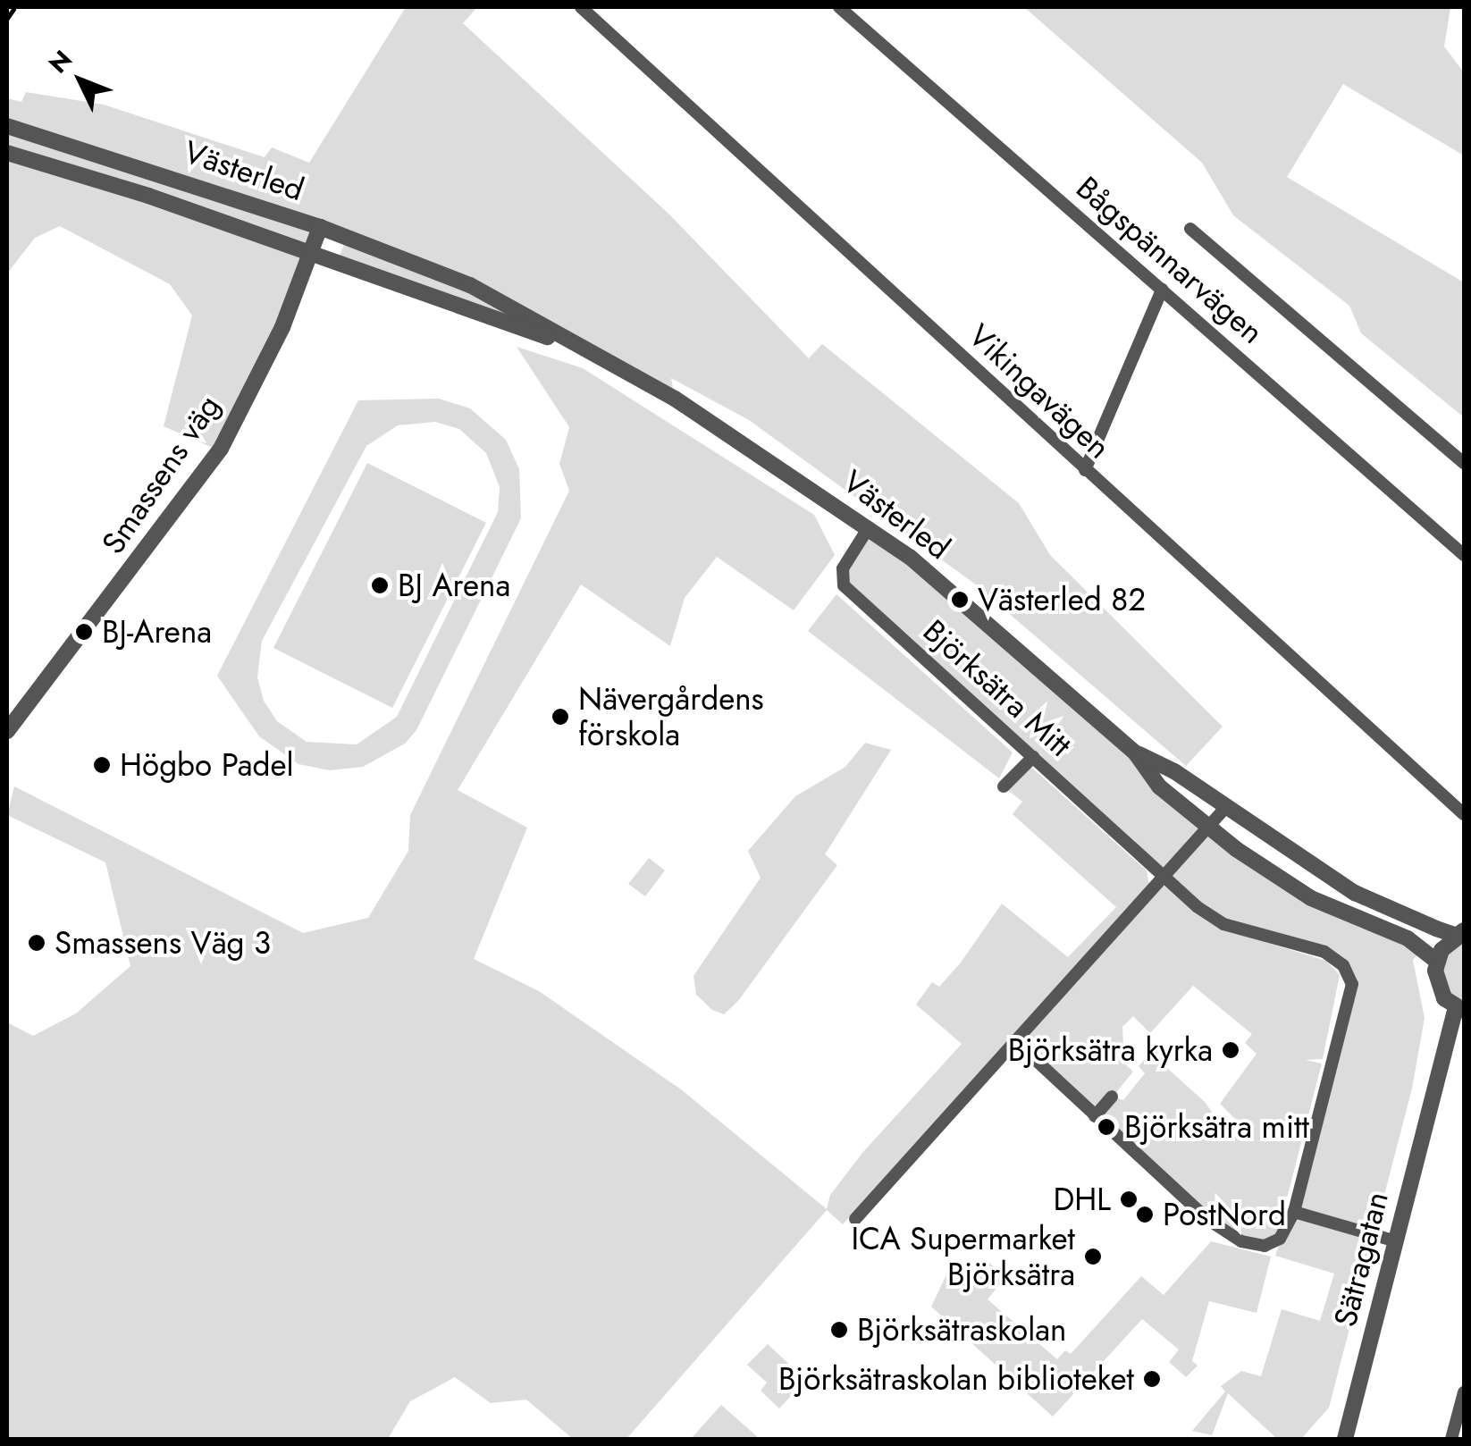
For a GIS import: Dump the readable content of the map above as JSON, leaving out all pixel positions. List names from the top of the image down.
{
  "streets": {
    "street": [
      "Västerled",
      "Bågspännarvägen",
      "Vikingavägen",
      "Smassens väg",
      "Björksätra Mitt",
      "Sätragatan"
    ]
  },
  "crossings": [
    ["Västerled", "Smassens väg"],
    ["Västerled", "Björksätra Mitt"]
  ],
  "places": [
    "BJ Arena",
    "Västerled 82",
    "BJ-Arena",
    "Nävergårdens förskola",
    "Högbo Padel",
    "Smassens Väg 3",
    "Björksätra kyrka",
    "Björksätra mitt",
    "DHL",
    "PostNord",
    "ICA Supermarket Björksätra",
    "Björksätraskolan",
    "Björksätraskolan biblioteket"
  ],
  "north": "top left"
}
